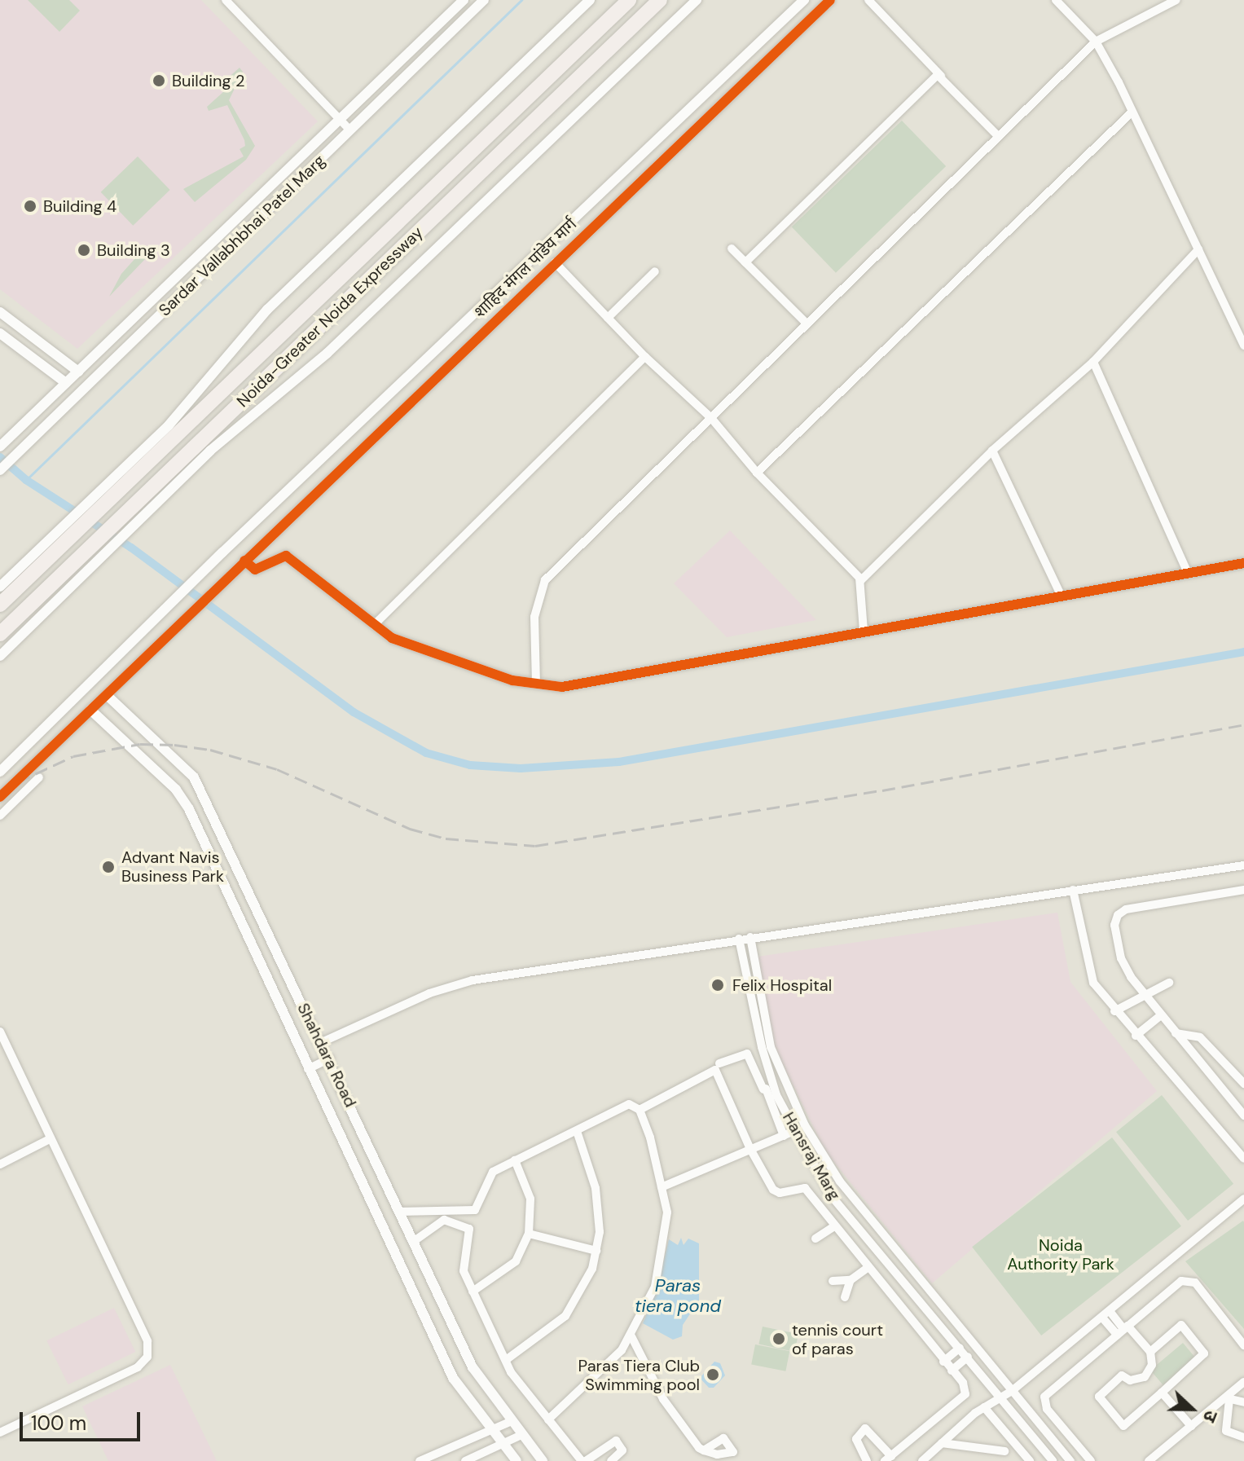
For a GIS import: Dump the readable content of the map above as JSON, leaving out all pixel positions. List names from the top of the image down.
{
  "streets": {
    "highway": ["Noida-Greater Noida Expressway"],
    "street": [
      "Sardar Vallabhbhai Patel Marg",
      "शाहिद मंगल पांडेय मार्ग",
      "Shahdara Road",
      "Hansraj Marg"
    ]
  },
  "crossings": [
    ["शाहिद मंगल पांडेय मार्ग", "Shahdara Road"]
  ],
  "water": ["Paras tiera pond"],
  "parks": ["Noida Authority Park"],
  "places": [
    "Building 2",
    "Building 4",
    "Building 3",
    "Advant Navis Business Park",
    "Felix Hospital",
    "tennis court of paras",
    "Paras Tiera Club Swimming pool"
  ],
  "scale_bar": "100 m",
  "north": "right"
}
